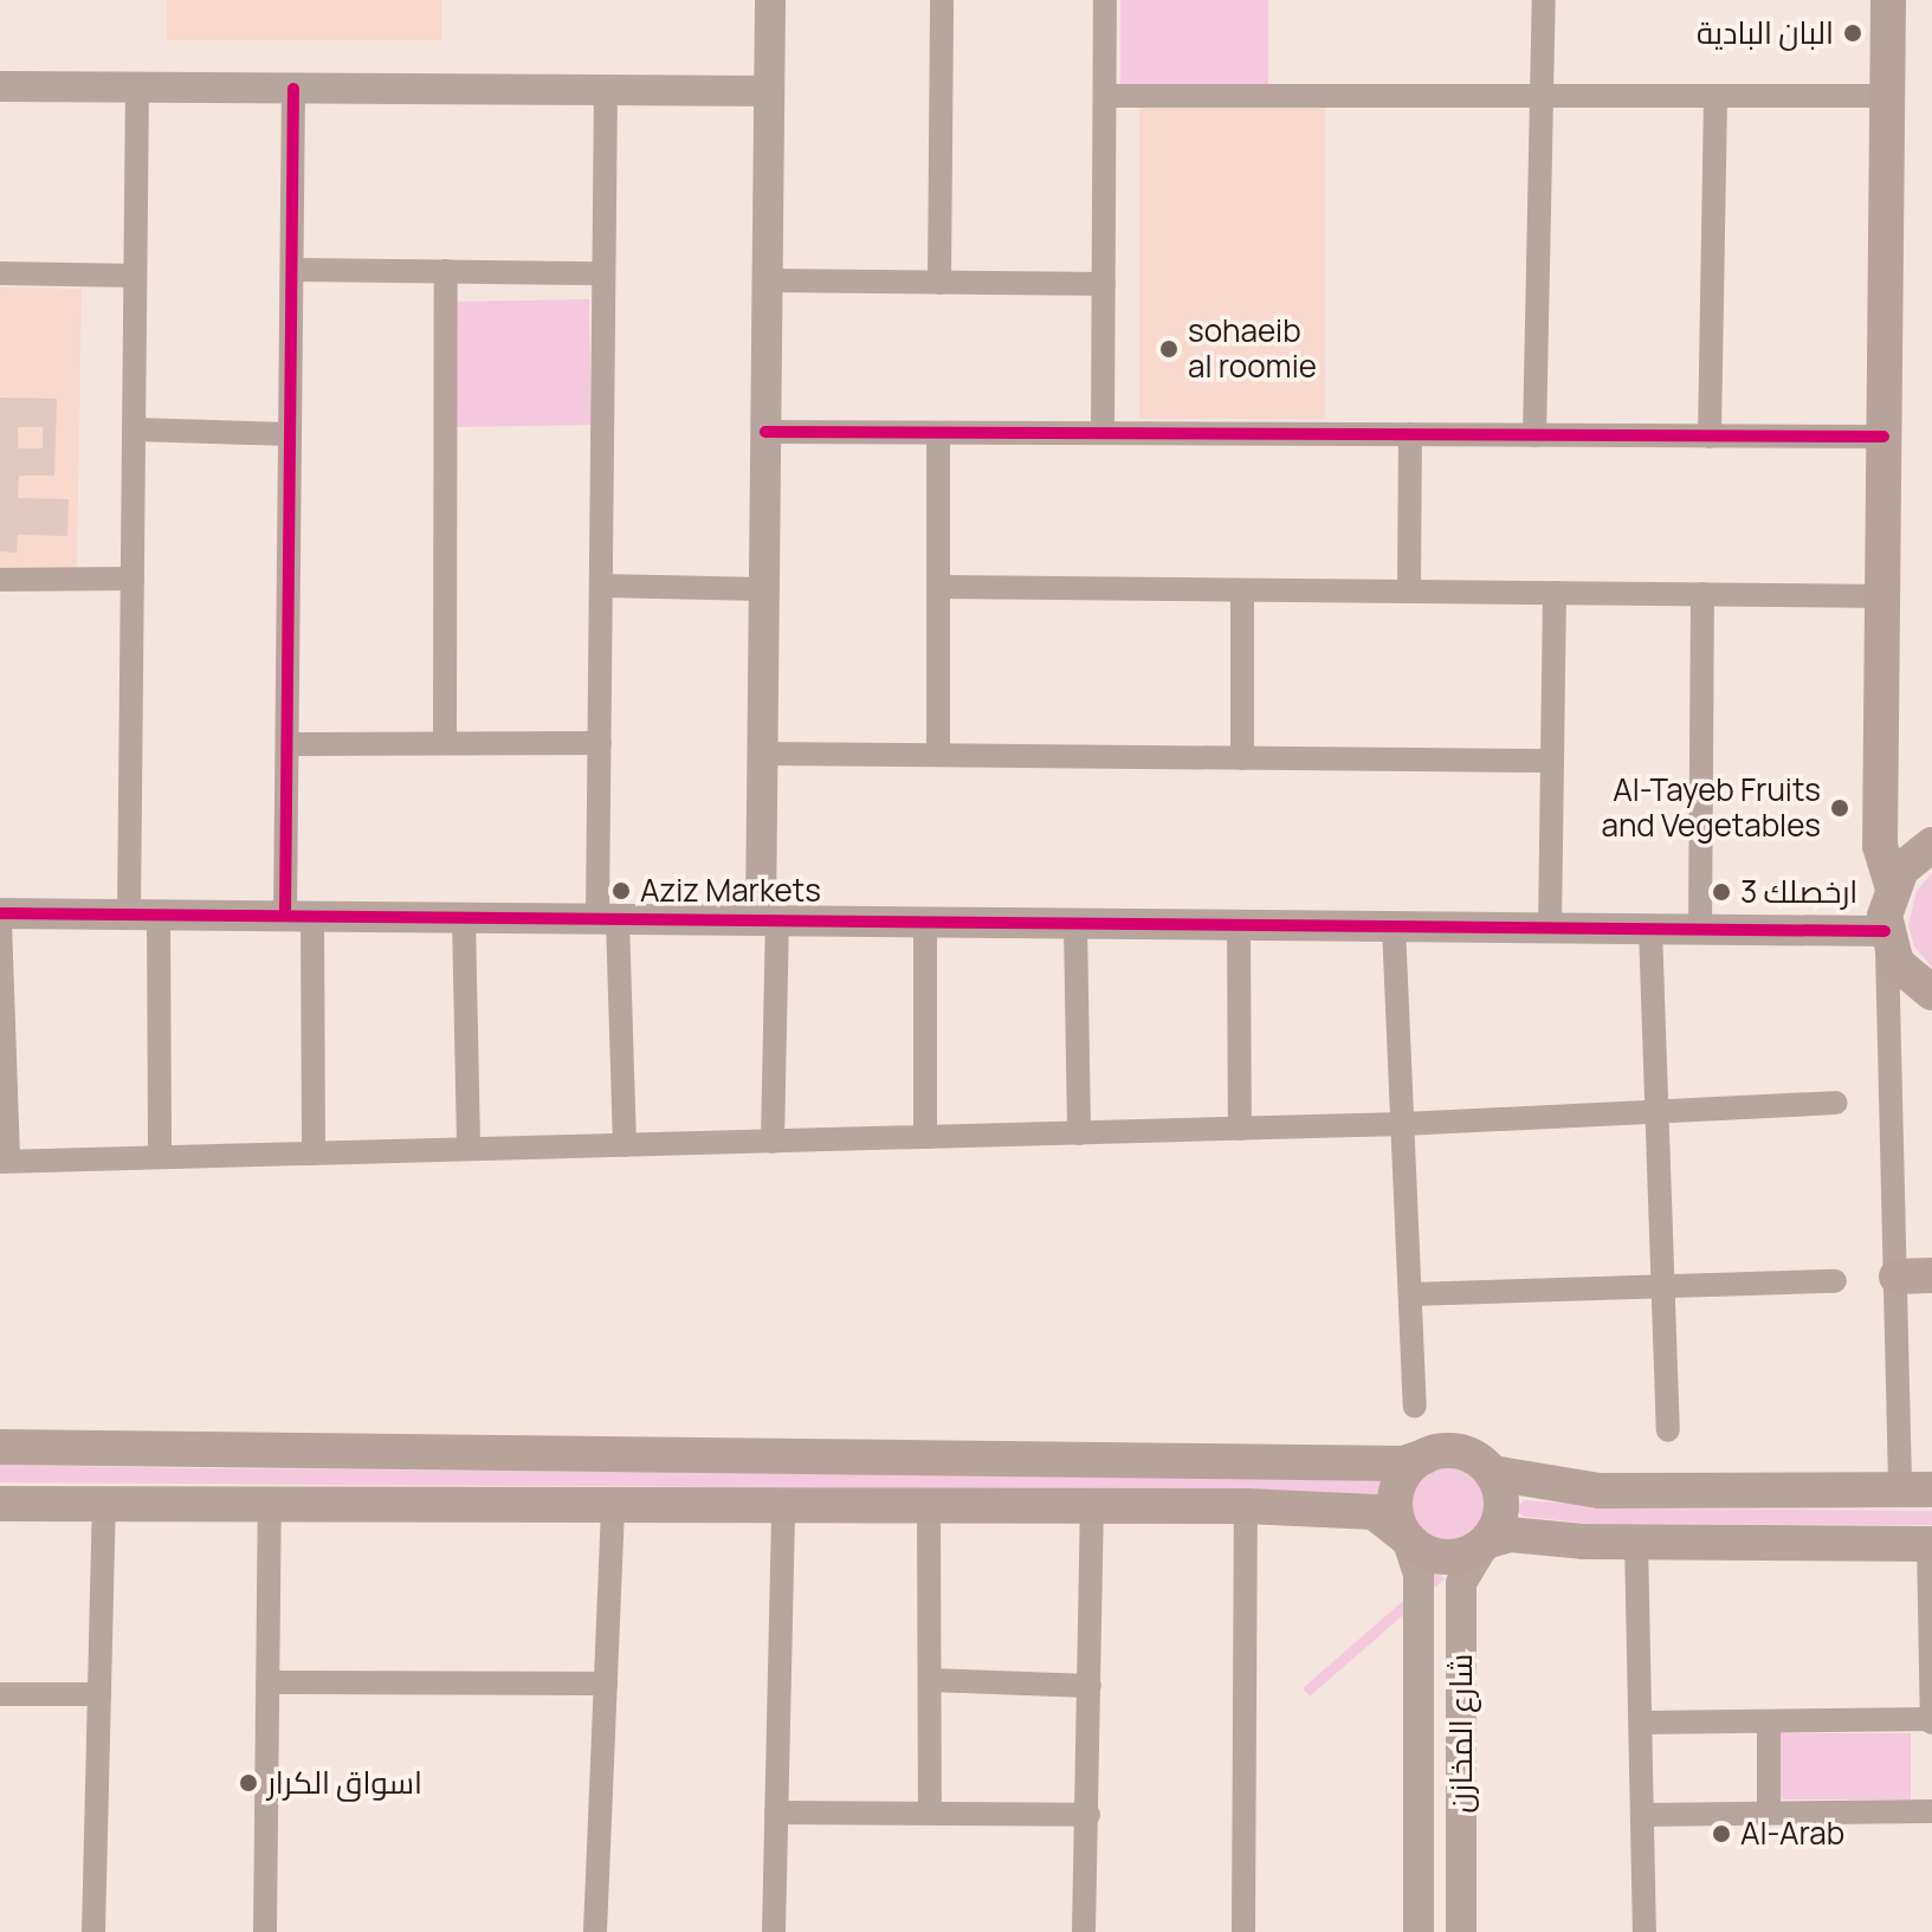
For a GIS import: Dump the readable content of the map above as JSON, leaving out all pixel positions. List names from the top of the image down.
{
  "streets": {
    "street": ["شارع المخازن"]
  },
  "places": [
    "البان البادية",
    "sohaeib al roomie",
    "Al-Tayeb Fruits and Vegetables",
    "Aziz Markets",
    "ارخصلك 3",
    "اسواق الكرار",
    "Al-Arab"
  ]
}
